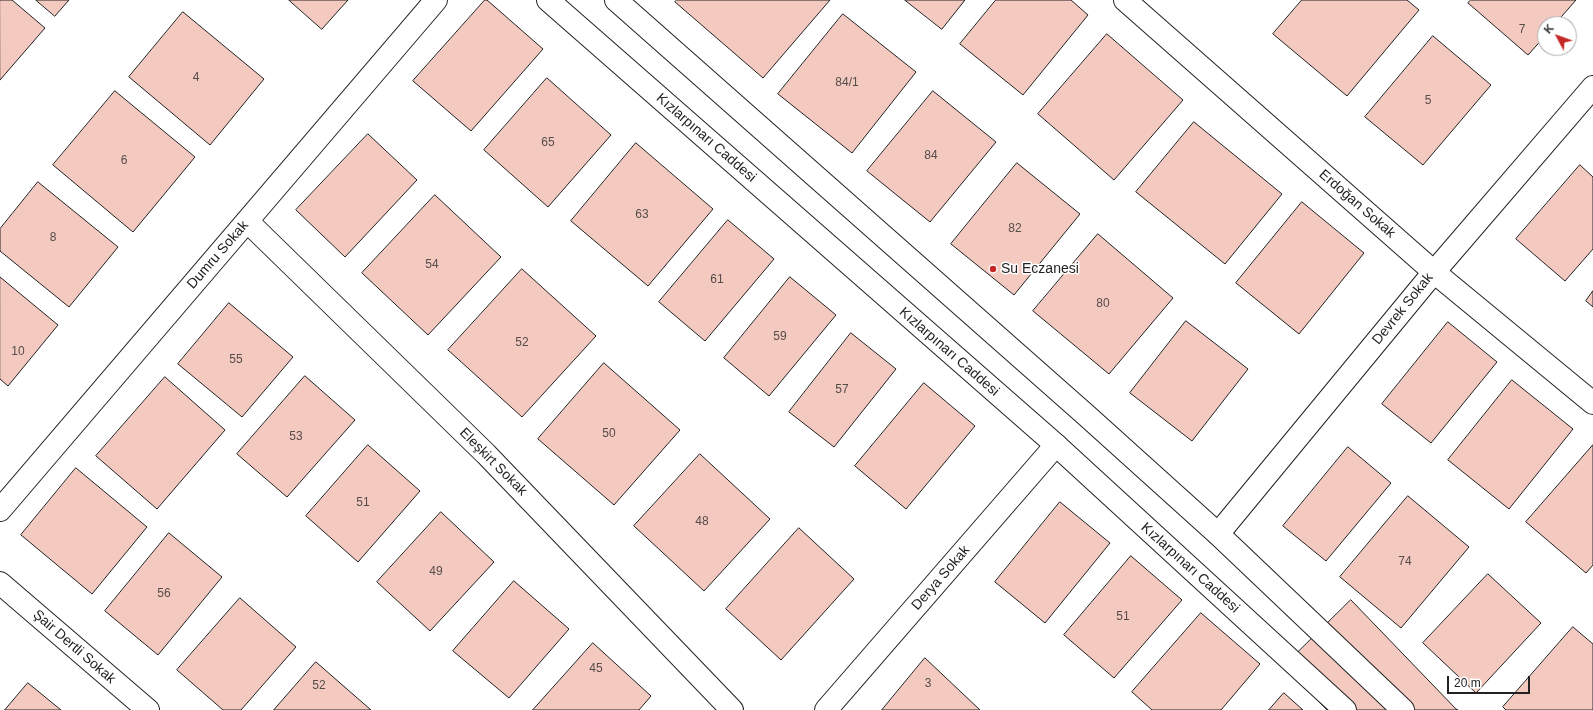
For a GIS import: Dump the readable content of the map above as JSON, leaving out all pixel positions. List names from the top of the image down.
{
  "streets": {
    "street": [
      "Kızlarpınarı Caddesi",
      "Erdoğan Sokak",
      "Dumru Sokak",
      "Devrek Sokak",
      "Eleşkirt Sokak",
      "Derya Sokak",
      "Şair Dertli Sokak"
    ]
  },
  "crossings": [
    ["Kızlarpınarı Caddesi", "Derya Sokak"],
    ["Erdoğan Sokak", "Devrek Sokak"],
    ["Dumru Sokak", "Eleşkirt Sokak"]
  ],
  "places": ["Su Eczanesi"],
  "house_numbers": [
    "7",
    "4",
    "84/1",
    "5",
    "65",
    "84",
    "6",
    "63",
    "82",
    "8",
    "54",
    "61",
    "80",
    "59",
    "52",
    "10",
    "55",
    "57",
    "50",
    "53",
    "51",
    "48",
    "74",
    "49",
    "56",
    "51",
    "45",
    "3",
    "52"
  ],
  "scale_bar": "20 m",
  "north": "top left"
}
